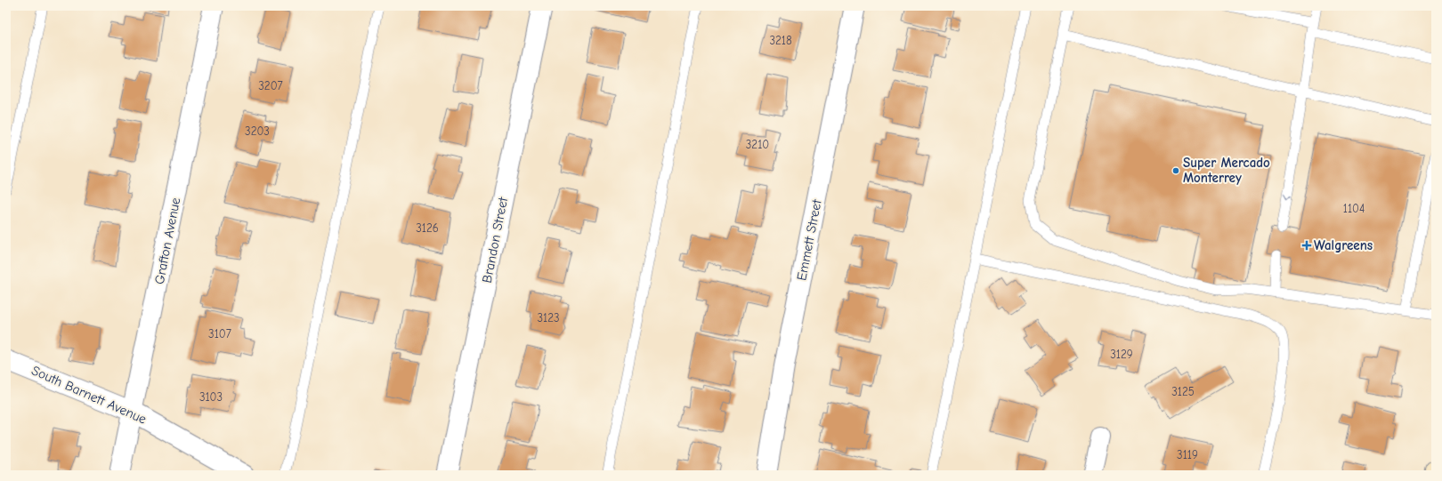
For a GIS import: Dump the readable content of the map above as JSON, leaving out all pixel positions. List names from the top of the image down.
{
  "streets": {
    "street": [
      "Brandon Street",
      "Emmett Street",
      "Grafton Avenue",
      "South Barnett Avenue"
    ]
  },
  "crossings": [
    ["Grafton Avenue", "South Barnett Avenue"]
  ],
  "places": {
    "other": ["Super Mercado Monterrey"],
    "health": ["Walgreens"]
  },
  "house_numbers": [
    "3218",
    "3207",
    "3203",
    "3210",
    "1104",
    "3126",
    "3123",
    "3107",
    "3129",
    "3125",
    "3103",
    "3119"
  ]
}
